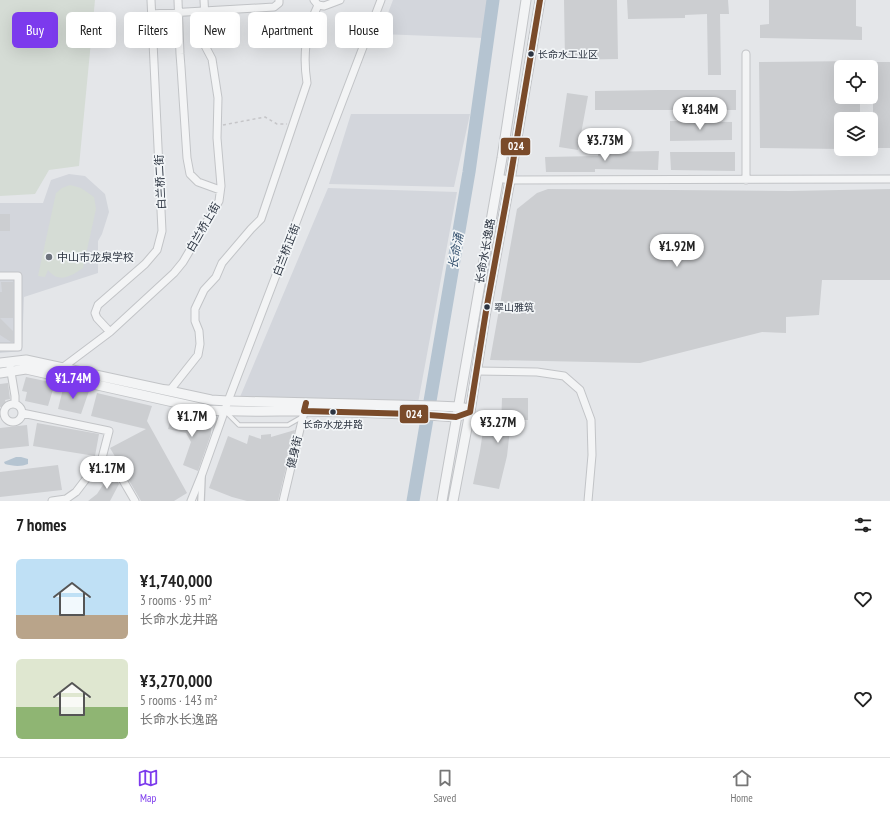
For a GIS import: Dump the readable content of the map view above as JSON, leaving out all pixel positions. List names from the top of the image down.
{
  "streets": {
    "street": [
      "白兰桥二街",
      "白兰桥上街",
      "白兰桥正街",
      "长命水长逸路",
      "健身街"
    ]
  },
  "crossings": [
    ["白兰桥二街", "白兰桥上街"]
  ],
  "water": ["长命涌"],
  "places": [
    "长命水工业区",
    "中山市龙泉学校",
    "翠山雅筑",
    "长命水龙井路"
  ],
  "lines": ["transit line 024"],
  "page": {
    "chip": [
      "Buy",
      "Rent",
      "Filters",
      "New",
      "Apartment",
      "House"
    ],
    "price": [
      "¥1.84M",
      "¥3.73M",
      "¥1.92M",
      "¥1.74M",
      "¥1.7M",
      "¥3.27M",
      "¥1.17M"
    ],
    "heading": "7 homes",
    "list": [
      {
        "name": "¥1,740,000",
        "note": "3 rooms · 95 m² · 长命水龙井路"
      },
      {
        "name": "¥3,270,000",
        "note": "5 rooms · 143 m² · 长命水长逸路"
      }
    ],
    "tabs": ["Map", "Saved", "Home"]
  }
}
